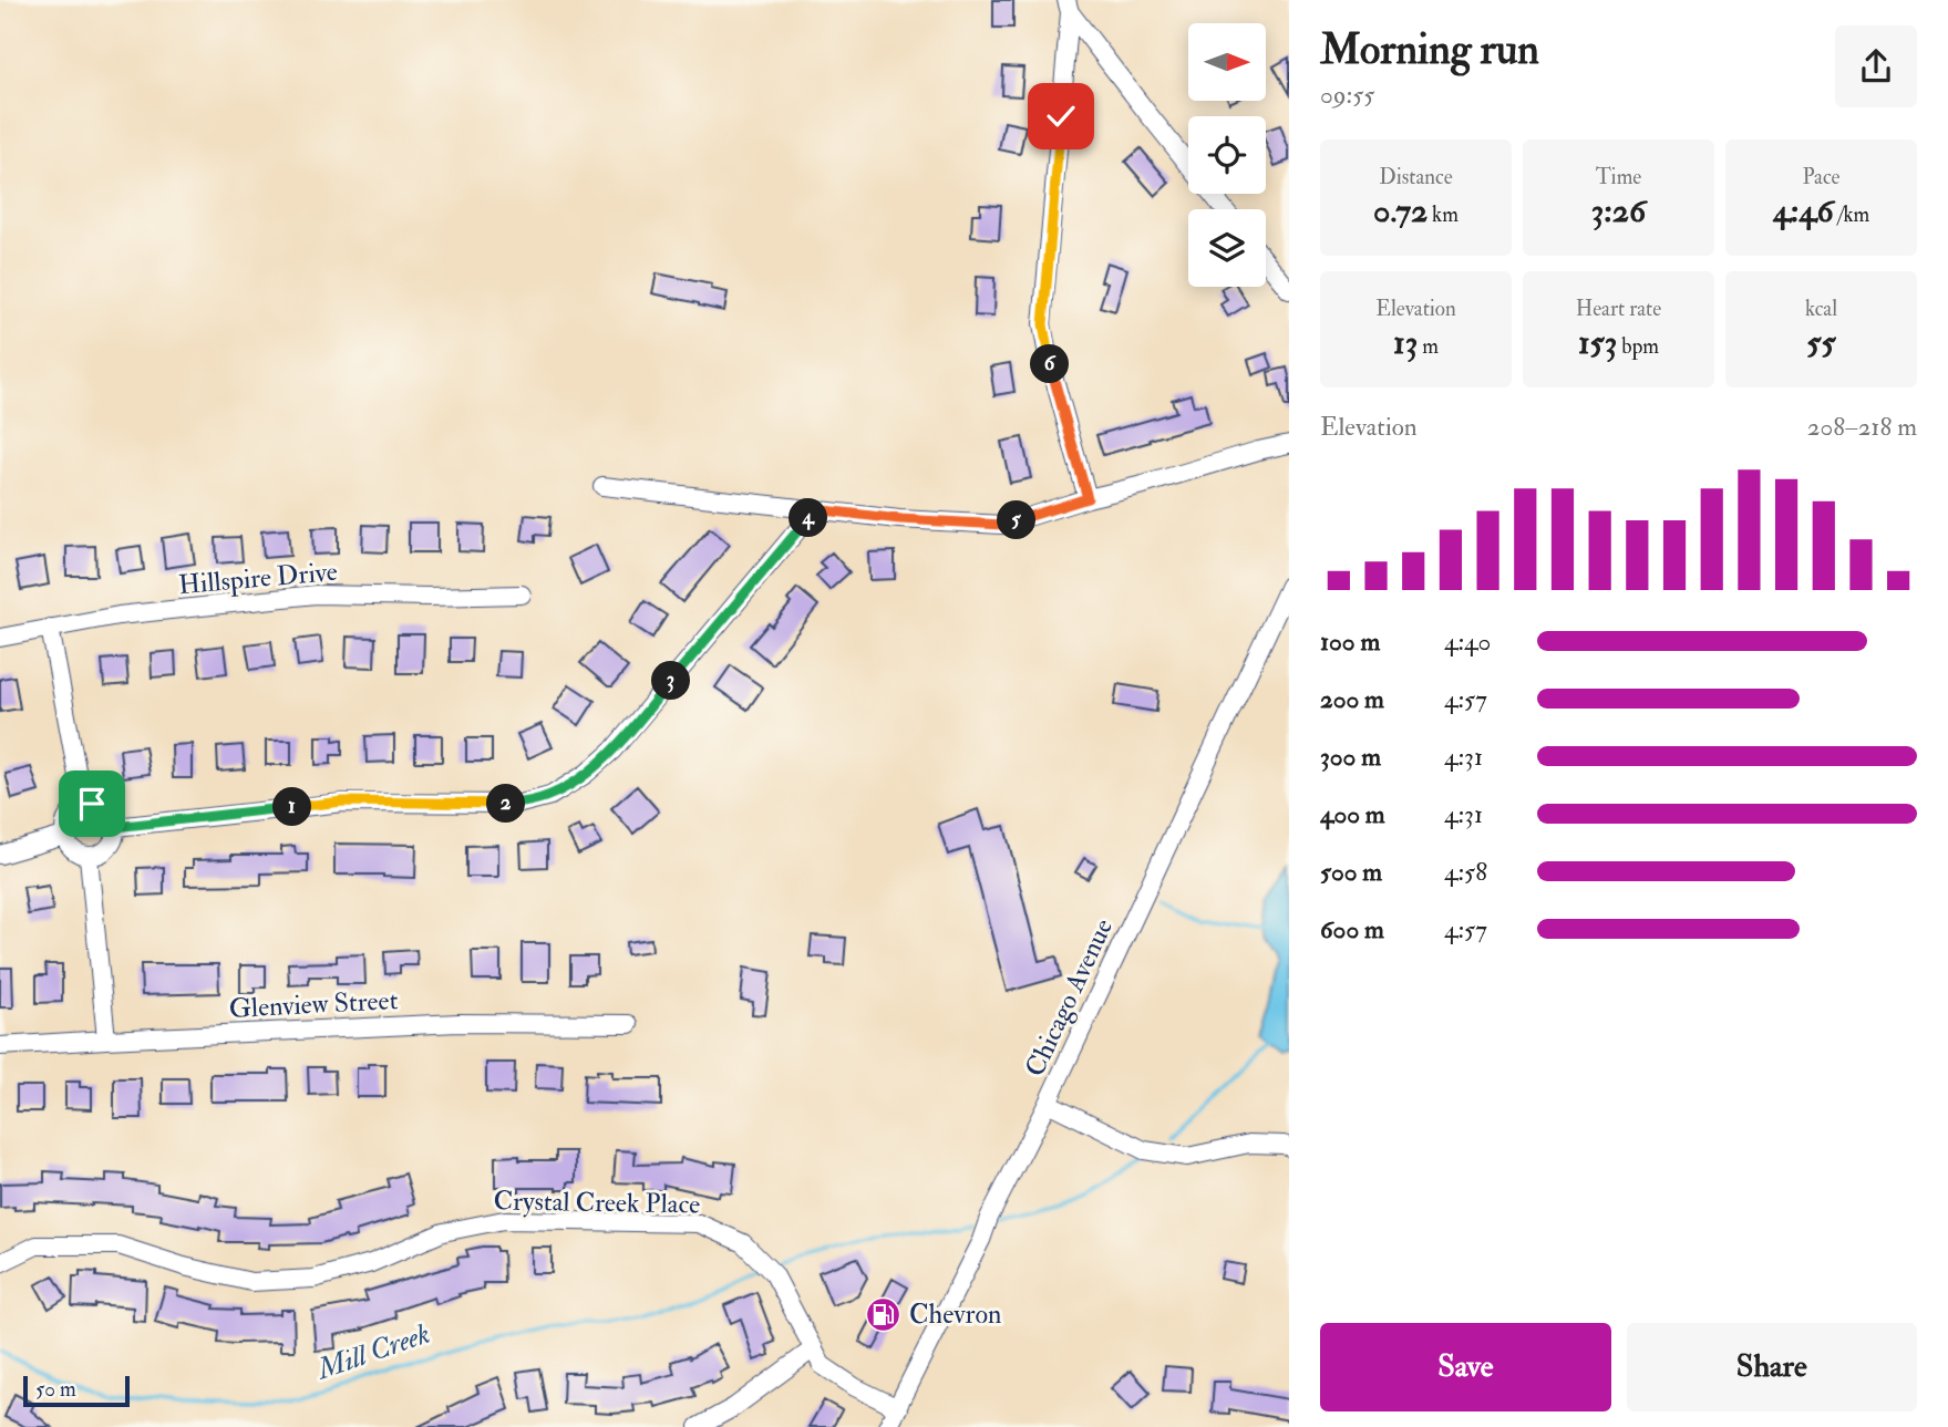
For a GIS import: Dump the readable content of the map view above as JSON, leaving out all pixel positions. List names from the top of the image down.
{
  "streets": {
    "street": [
      "Hillspire Drive",
      "Chicago Avenue",
      "Glenview Street",
      "Crystal Creek Place"
    ]
  },
  "crossings": [
    ["Chicago Avenue", "Crystal Creek Place"]
  ],
  "water": ["Mill Creek"],
  "places": {
    "fuel station": ["Chevron"]
  },
  "scale_bar": "50 m",
  "north": "right",
  "page": {
    "heading": ["Morning run", "09:55"],
    "stats": [
      ["Distance", "0.72 km"],
      ["Time", "3:26"],
      ["Pace", "4:46 /km"],
      ["Elevation", "13 m"],
      ["Heart rate", "153 bpm"],
      ["kcal", "55"]
    ],
    "pins": [
      "6",
      "4",
      "5",
      "3",
      "2",
      "1"
    ],
    "chart": ["Elevation", "208–218 m"],
    "list": [
      {
        "name": "100 m",
        "note": "4:40"
      },
      {
        "name": "200 m",
        "note": "4:57"
      },
      {
        "name": "300 m",
        "note": "4:31"
      },
      {
        "name": "400 m",
        "note": "4:31"
      },
      {
        "name": "500 m",
        "note": "4:58"
      },
      {
        "name": "600 m",
        "note": "4:57"
      }
    ],
    "buttons": ["Save", "Share"],
    "scale": "50 m"
  }
}
